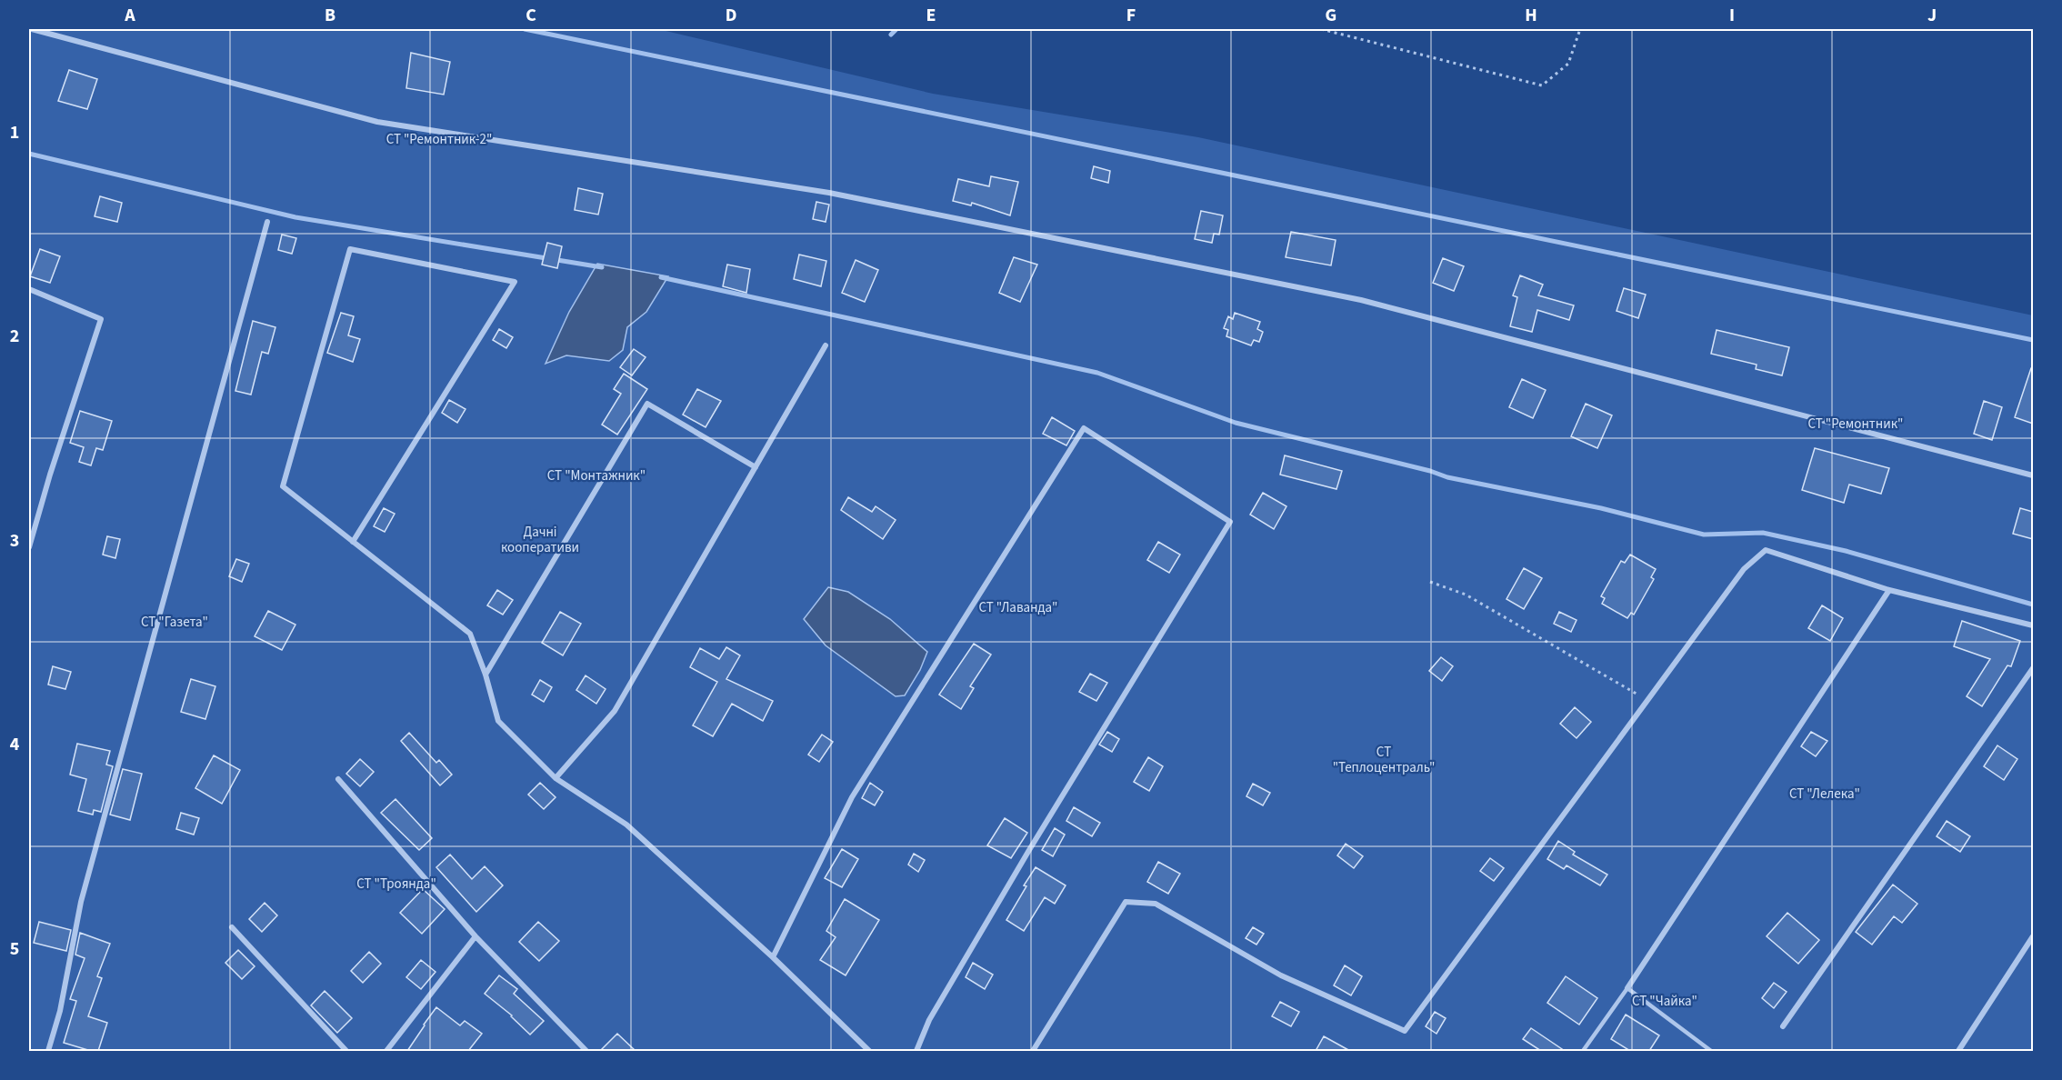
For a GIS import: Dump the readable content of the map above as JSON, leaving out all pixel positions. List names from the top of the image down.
{
  "parks": [
    "СТ \"Ремонтник-2\"",
    "СТ \"Ремонтник\"",
    "СТ \"Монтажник\"",
    "Дачні кооперативи",
    "СТ \"Лаванда\"",
    "СТ \"Газета\"",
    "СТ \"Теплоцентраль\"",
    "СТ \"Лелека\"",
    "СТ \"Троянда\"",
    "СТ \"Чайка\""
  ],
  "grid": {
    "columns": [
      "A",
      "B",
      "C",
      "D",
      "E",
      "F",
      "G",
      "H",
      "I",
      "J"
    ],
    "rows": [
      "1",
      "2",
      "3",
      "4",
      "5"
    ]
  }
}
